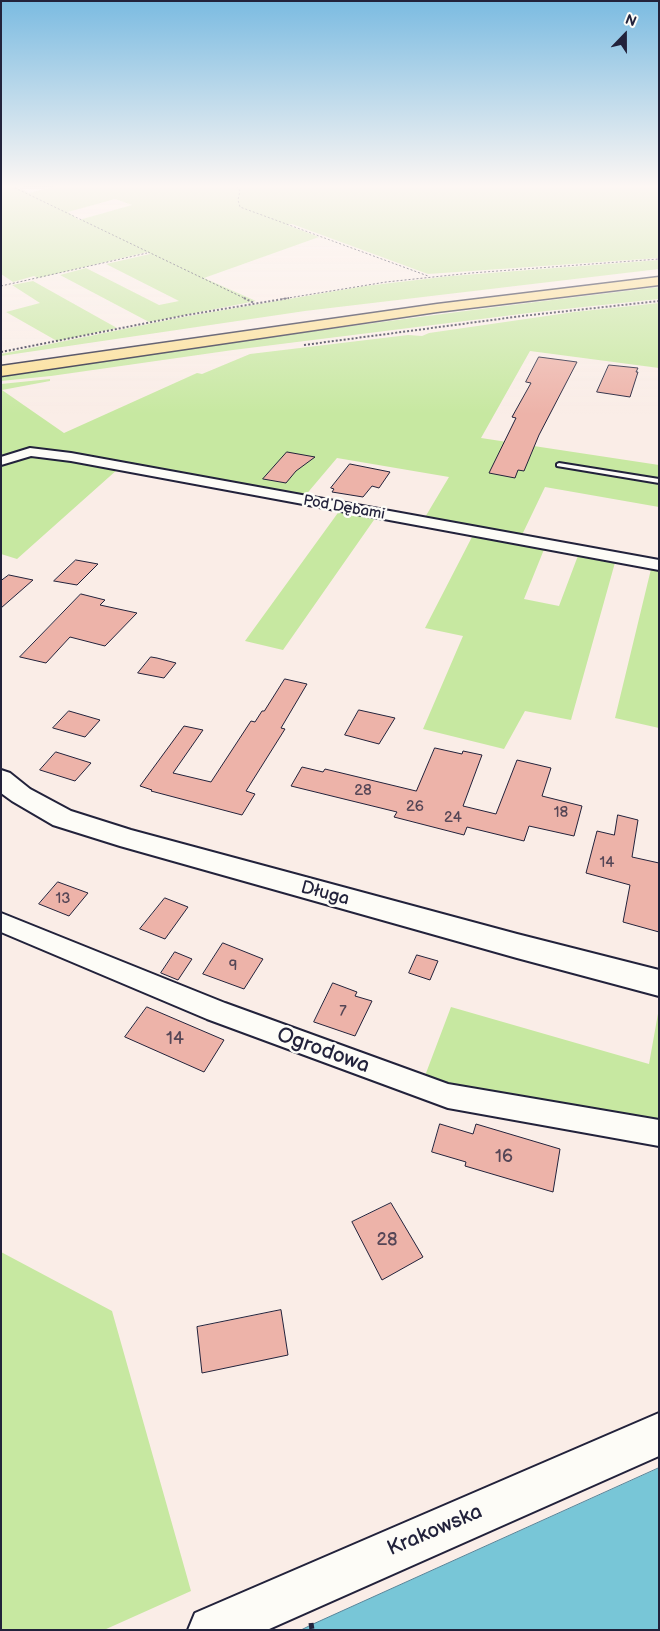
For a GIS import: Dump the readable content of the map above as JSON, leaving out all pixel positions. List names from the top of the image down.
{
  "streets": {
    "street": [
      "Pod Dębami",
      "Długa",
      "Ogrodowa",
      "Krakowska"
    ]
  },
  "house_numbers": [
    "28",
    "26",
    "18",
    "24",
    "14",
    "13",
    "9",
    "7",
    "14",
    "16",
    "28"
  ],
  "north": "top"
}
